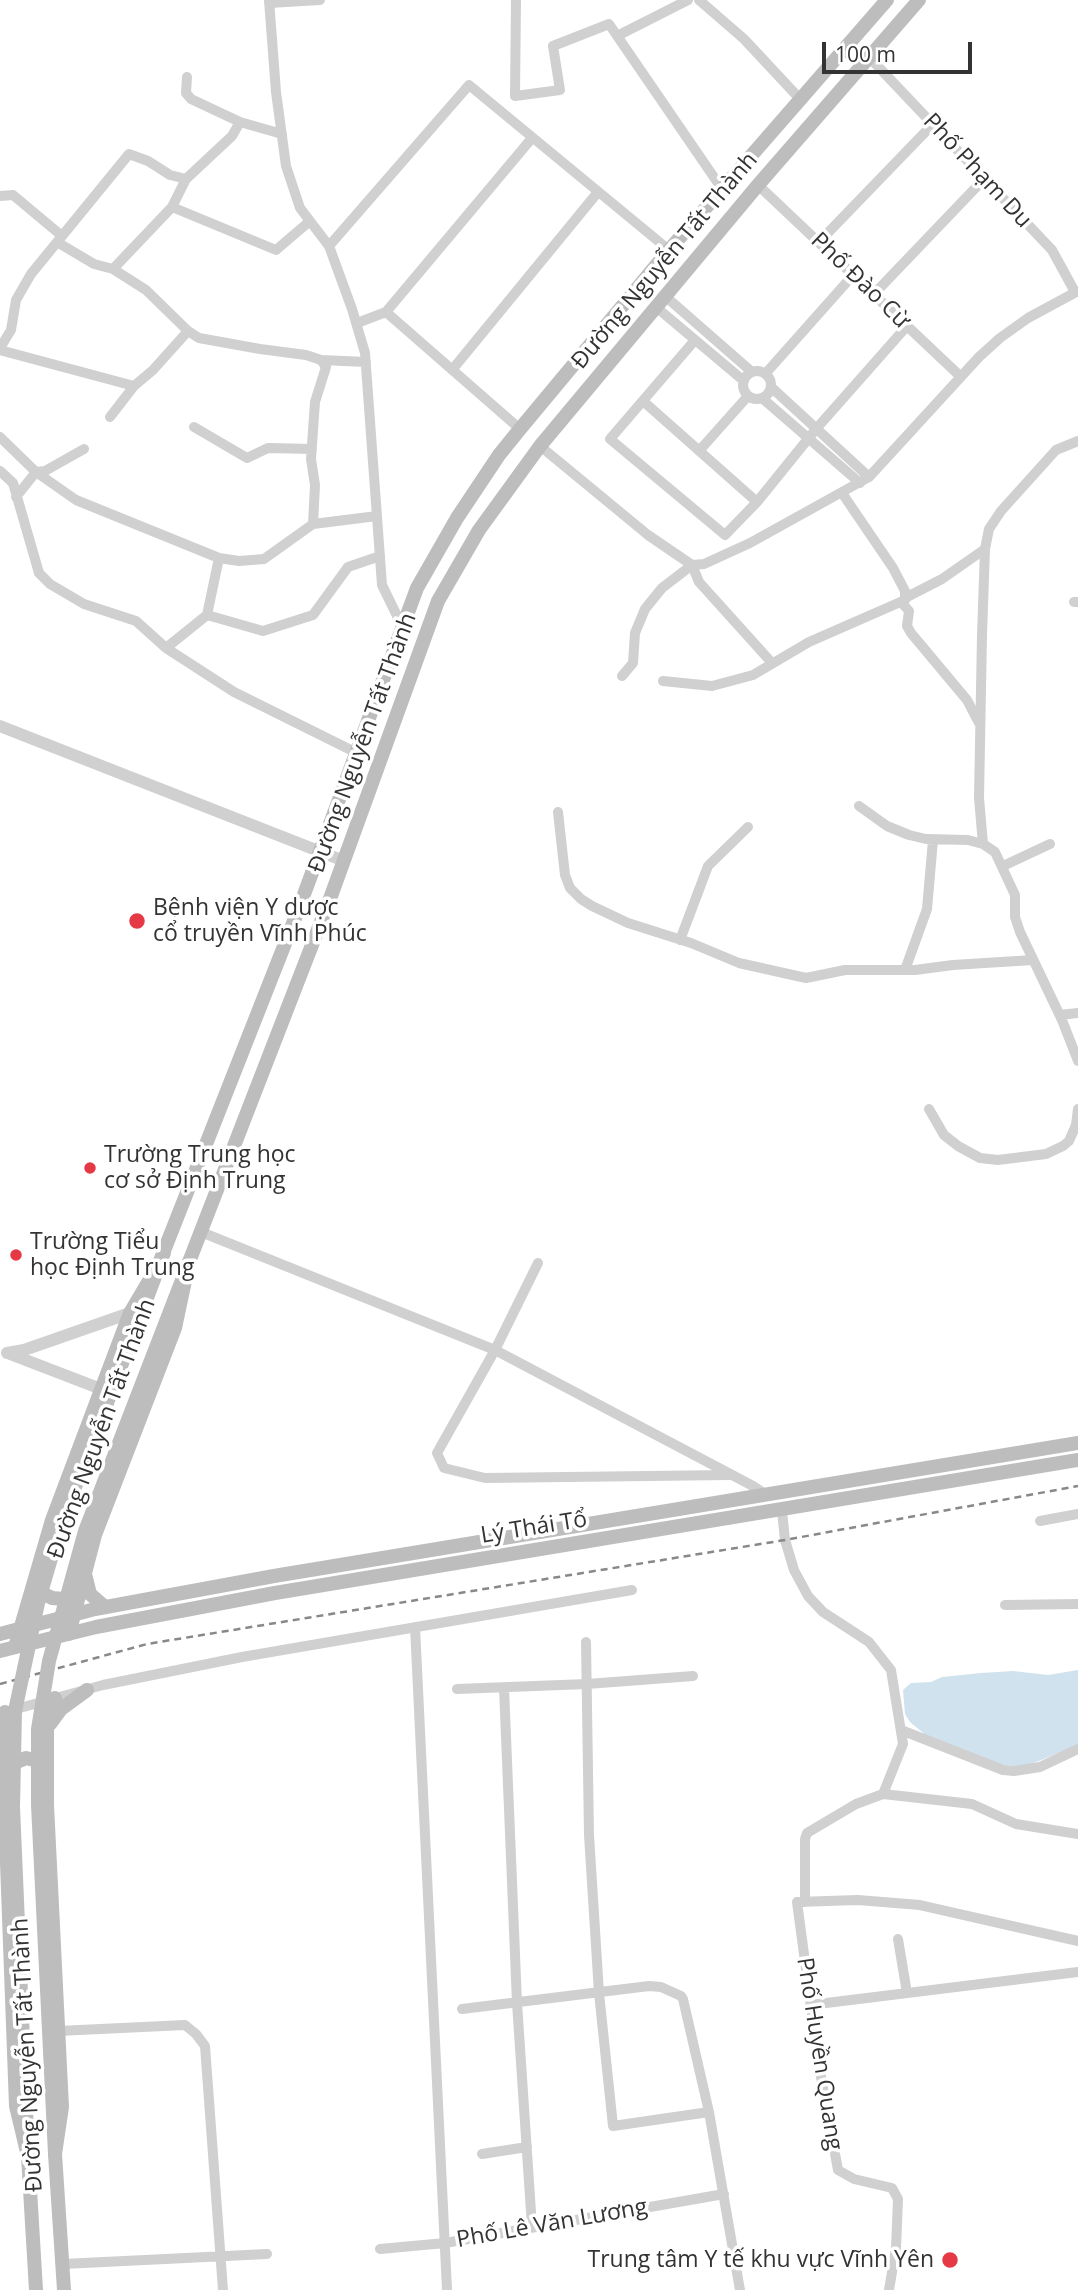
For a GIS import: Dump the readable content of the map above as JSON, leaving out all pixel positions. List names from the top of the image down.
{
  "streets": {
    "main road": ["Đường Nguyễn Tất Thành", "Lý Thái Tổ"],
    "street": [
      "Phố Phạm Du",
      "Phố Đào Cừ",
      "Phố Huyền Quang",
      "Phố Lê Văn Lương"
    ]
  },
  "crossings": [
    ["Phố Phạm Du", "Đường Nguyễn Tất Thành"],
    ["Đường Nguyễn Tất Thành", "Phố Đào Cừ"]
  ],
  "places": [
    "Bệnh viện Y dược cổ truyền Vĩnh Phúc",
    "Trường Trung học cơ sở Định Trung",
    "Trường Tiểu học Định Trung",
    "Trung tâm Y tế khu vực Vĩnh Yên"
  ],
  "scale_bar": "100 m"
}
